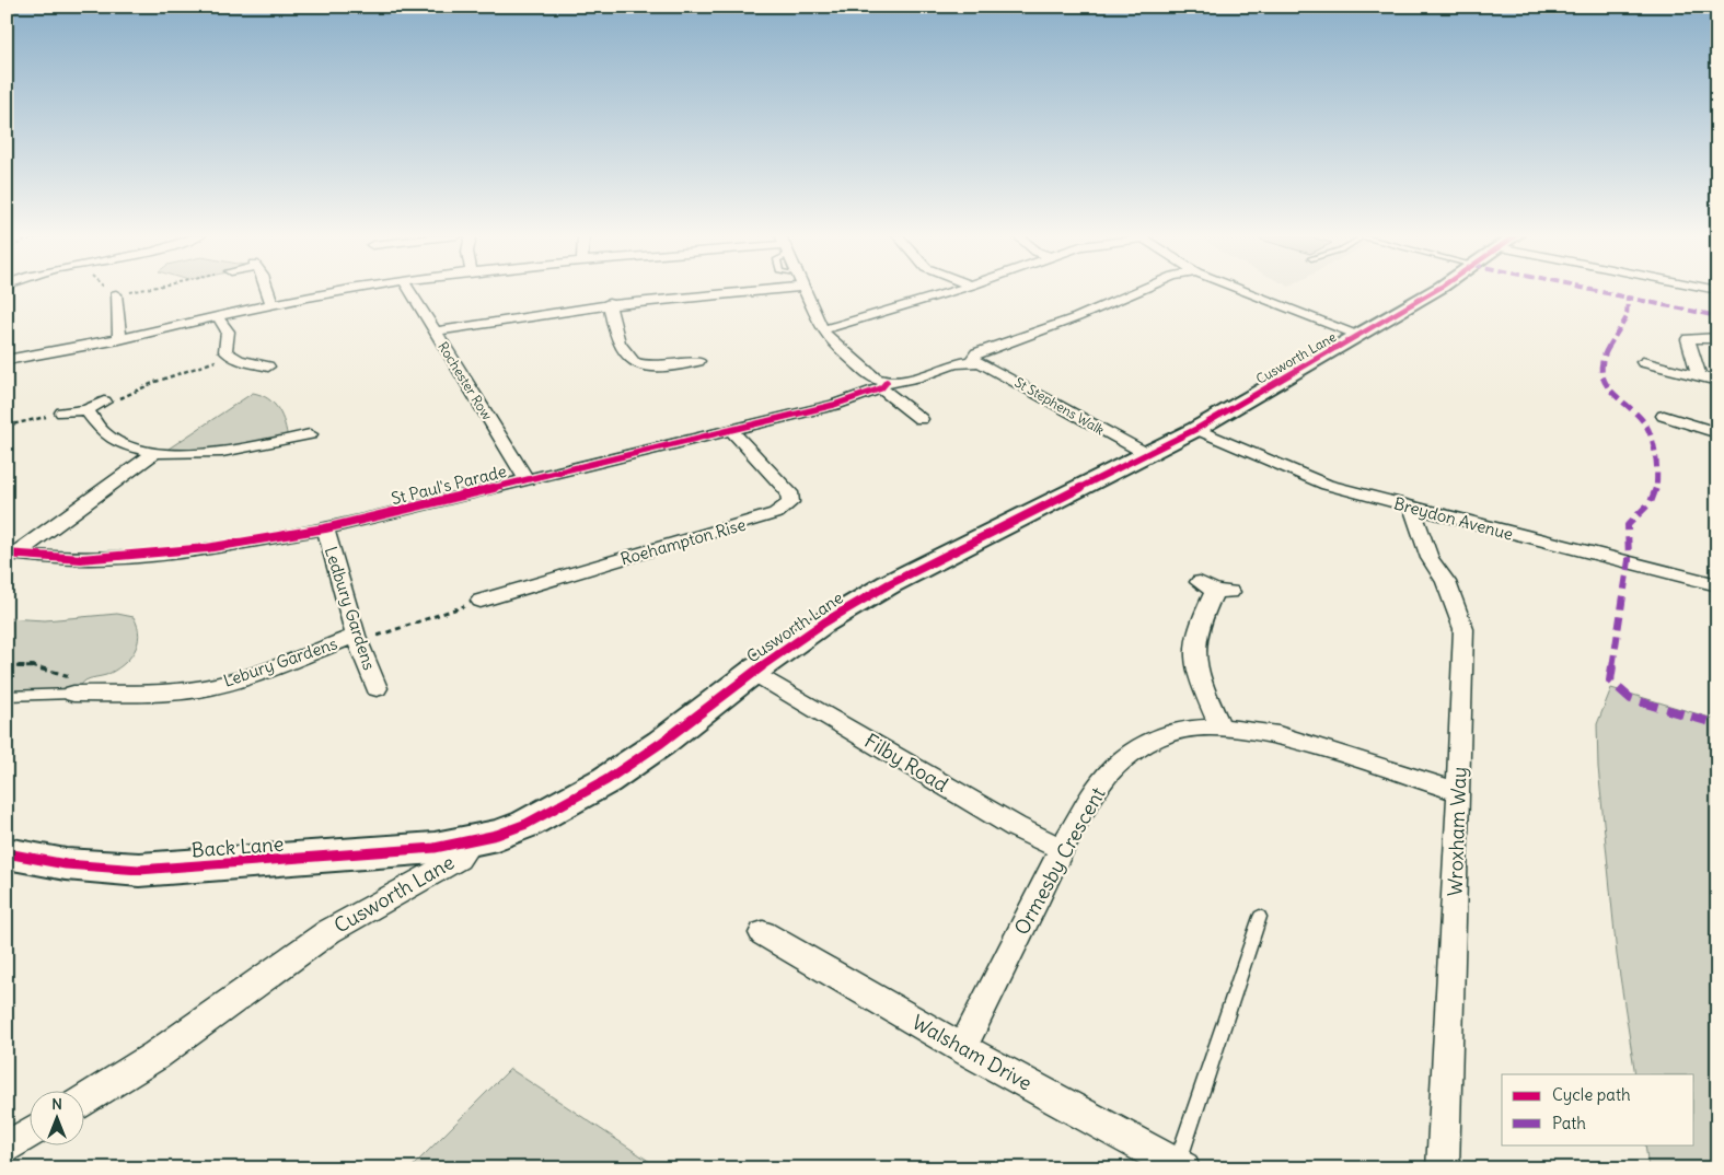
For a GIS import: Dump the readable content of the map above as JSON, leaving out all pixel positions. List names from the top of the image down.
{
  "streets": {
    "street": [
      "Cusworth Lane",
      "Rochester Row",
      "St Stephens Walk",
      "St Paul's Parade",
      "Breydon Avenue",
      "Roehampton Rise",
      "Ledbury Gardens",
      "Lebury Gardens",
      "Filby Road",
      "Wroxham Way",
      "Back Lane",
      "Ormesby Crescent",
      "Walsham Drive"
    ]
  },
  "crossings": [
    ["Cusworth Lane", "St Stephens Walk"],
    ["Cusworth Lane", "Breydon Avenue"],
    ["Cusworth Lane", "Filby Road"],
    ["Cusworth Lane", "Back Lane"],
    ["Rochester Row", "St Paul's Parade"],
    ["St Stephens Walk", "St Paul's Parade"],
    ["St Paul's Parade", "Roehampton Rise"],
    ["St Paul's Parade", "Ledbury Gardens"],
    ["Breydon Avenue", "Wroxham Way"],
    ["Ledbury Gardens", "Lebury Gardens"],
    ["Filby Road", "Ormesby Crescent"],
    ["Wroxham Way", "Ormesby Crescent"],
    ["Ormesby Crescent", "Walsham Drive"]
  ],
  "legend": ["Cycle path", "Path"],
  "north": "top"
}
